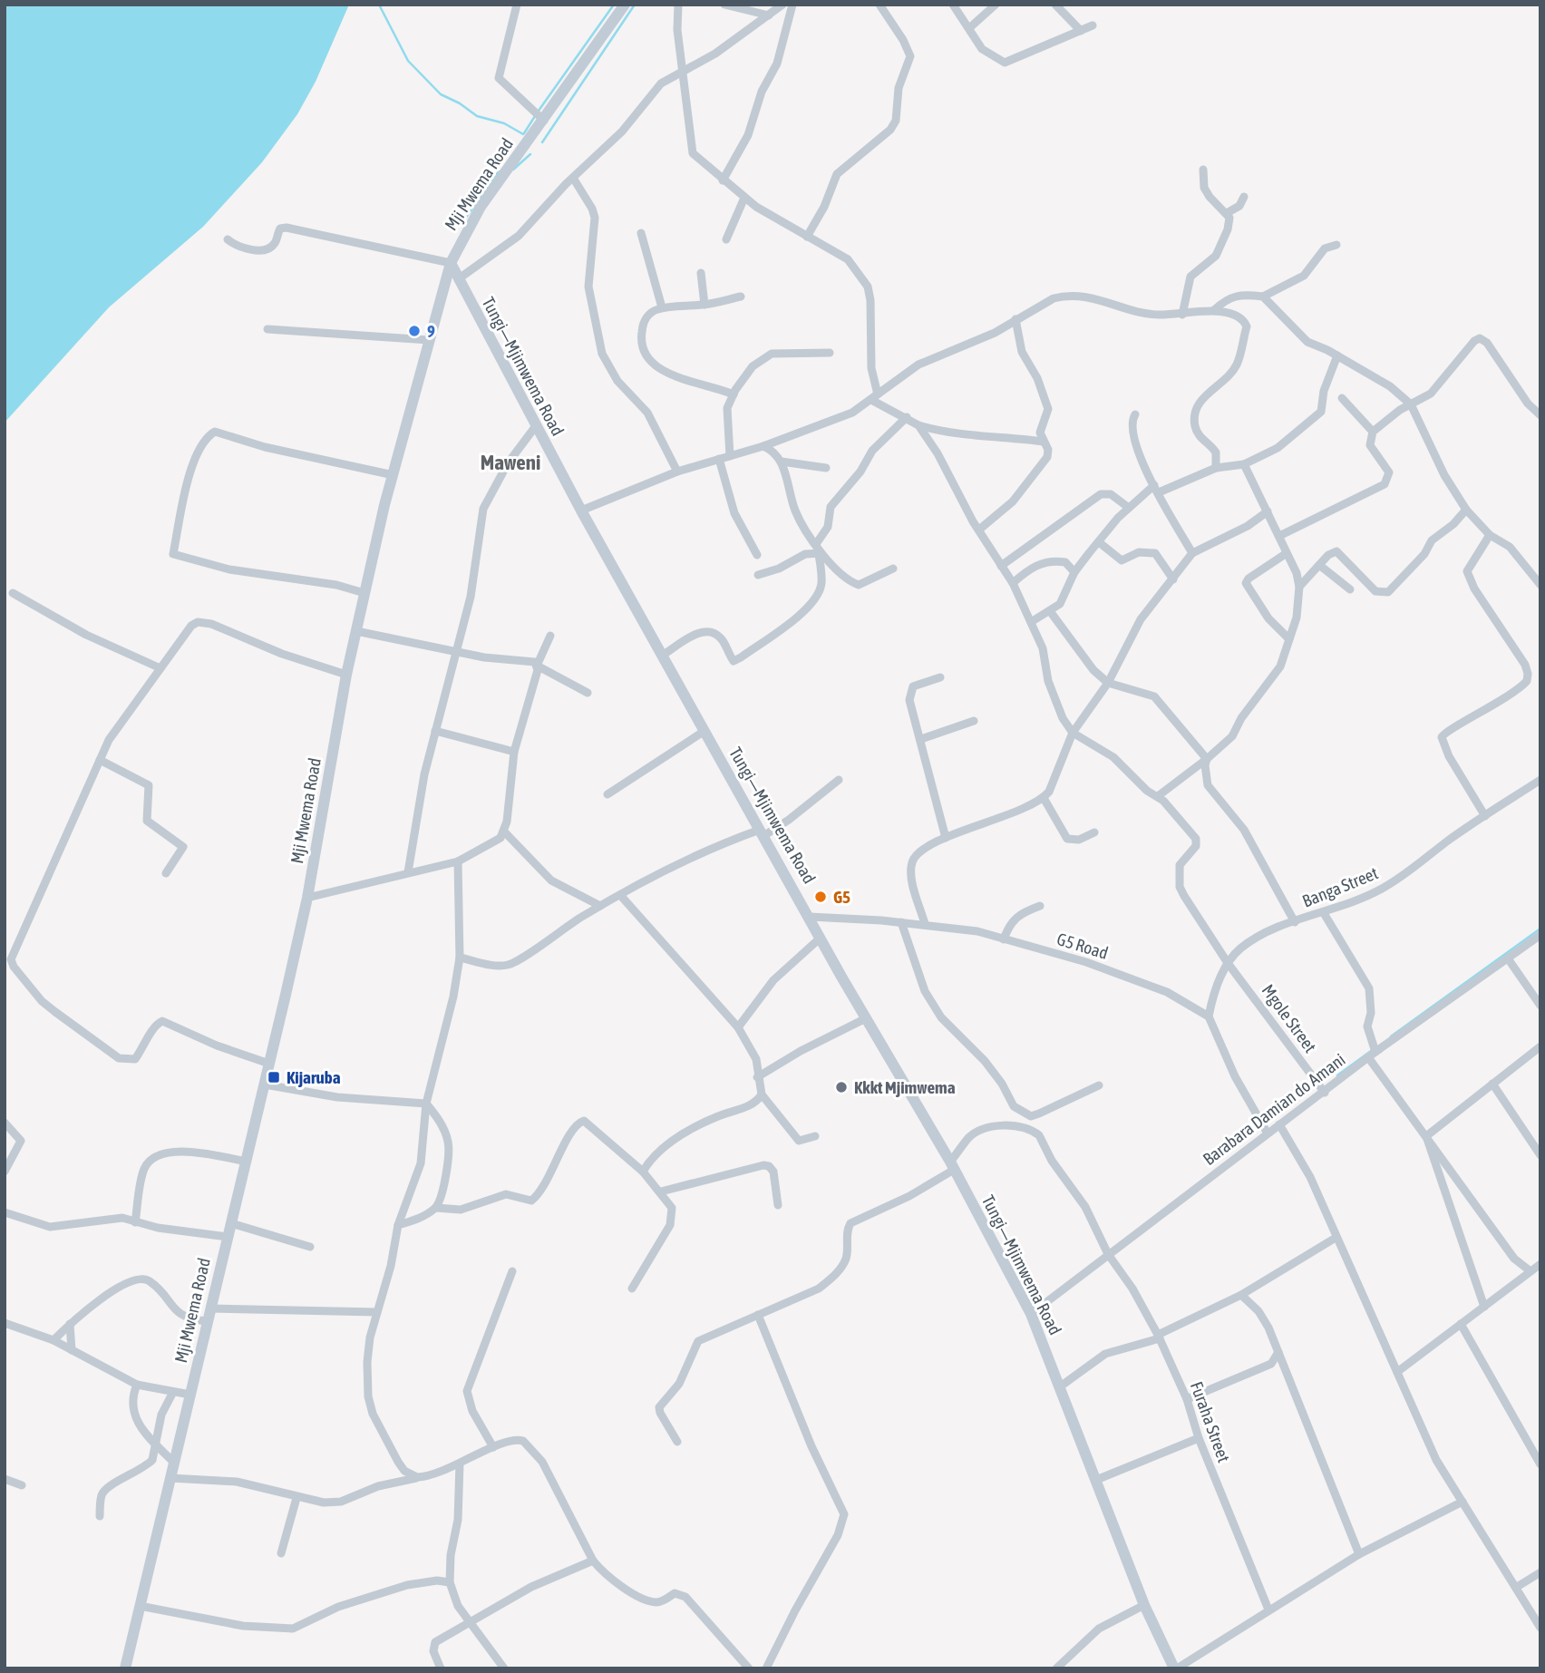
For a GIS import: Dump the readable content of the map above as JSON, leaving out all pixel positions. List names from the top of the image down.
{
  "streets": {
    "main road": ["Mji Mwema Road", "Tungi—Mjimwema Road"],
    "street": [
      "Banga Street",
      "G5 Road",
      "Mgole Street",
      "Barabara Damian do Amani",
      "Furaha Street"
    ]
  },
  "crossings": [
    ["Mji Mwema Road", "Tungi—Mjimwema Road"],
    ["Tungi—Mjimwema Road", "G5 Road"],
    ["Tungi—Mjimwema Road", "Barabara Damian do Amani"],
    ["Tungi—Mjimwema Road", "Furaha Street"],
    ["Banga Street", "G5 Road"],
    ["Banga Street", "Mgole Street"],
    ["Mgole Street", "Barabara Damian do Amani"],
    ["Barabara Damian do Amani", "Furaha Street"]
  ],
  "districts": ["Maweni"],
  "places": {
    "other": ["9", "G5", "Kkkt Mjimwema"],
    "transit": ["Kijaruba"]
  }
}
